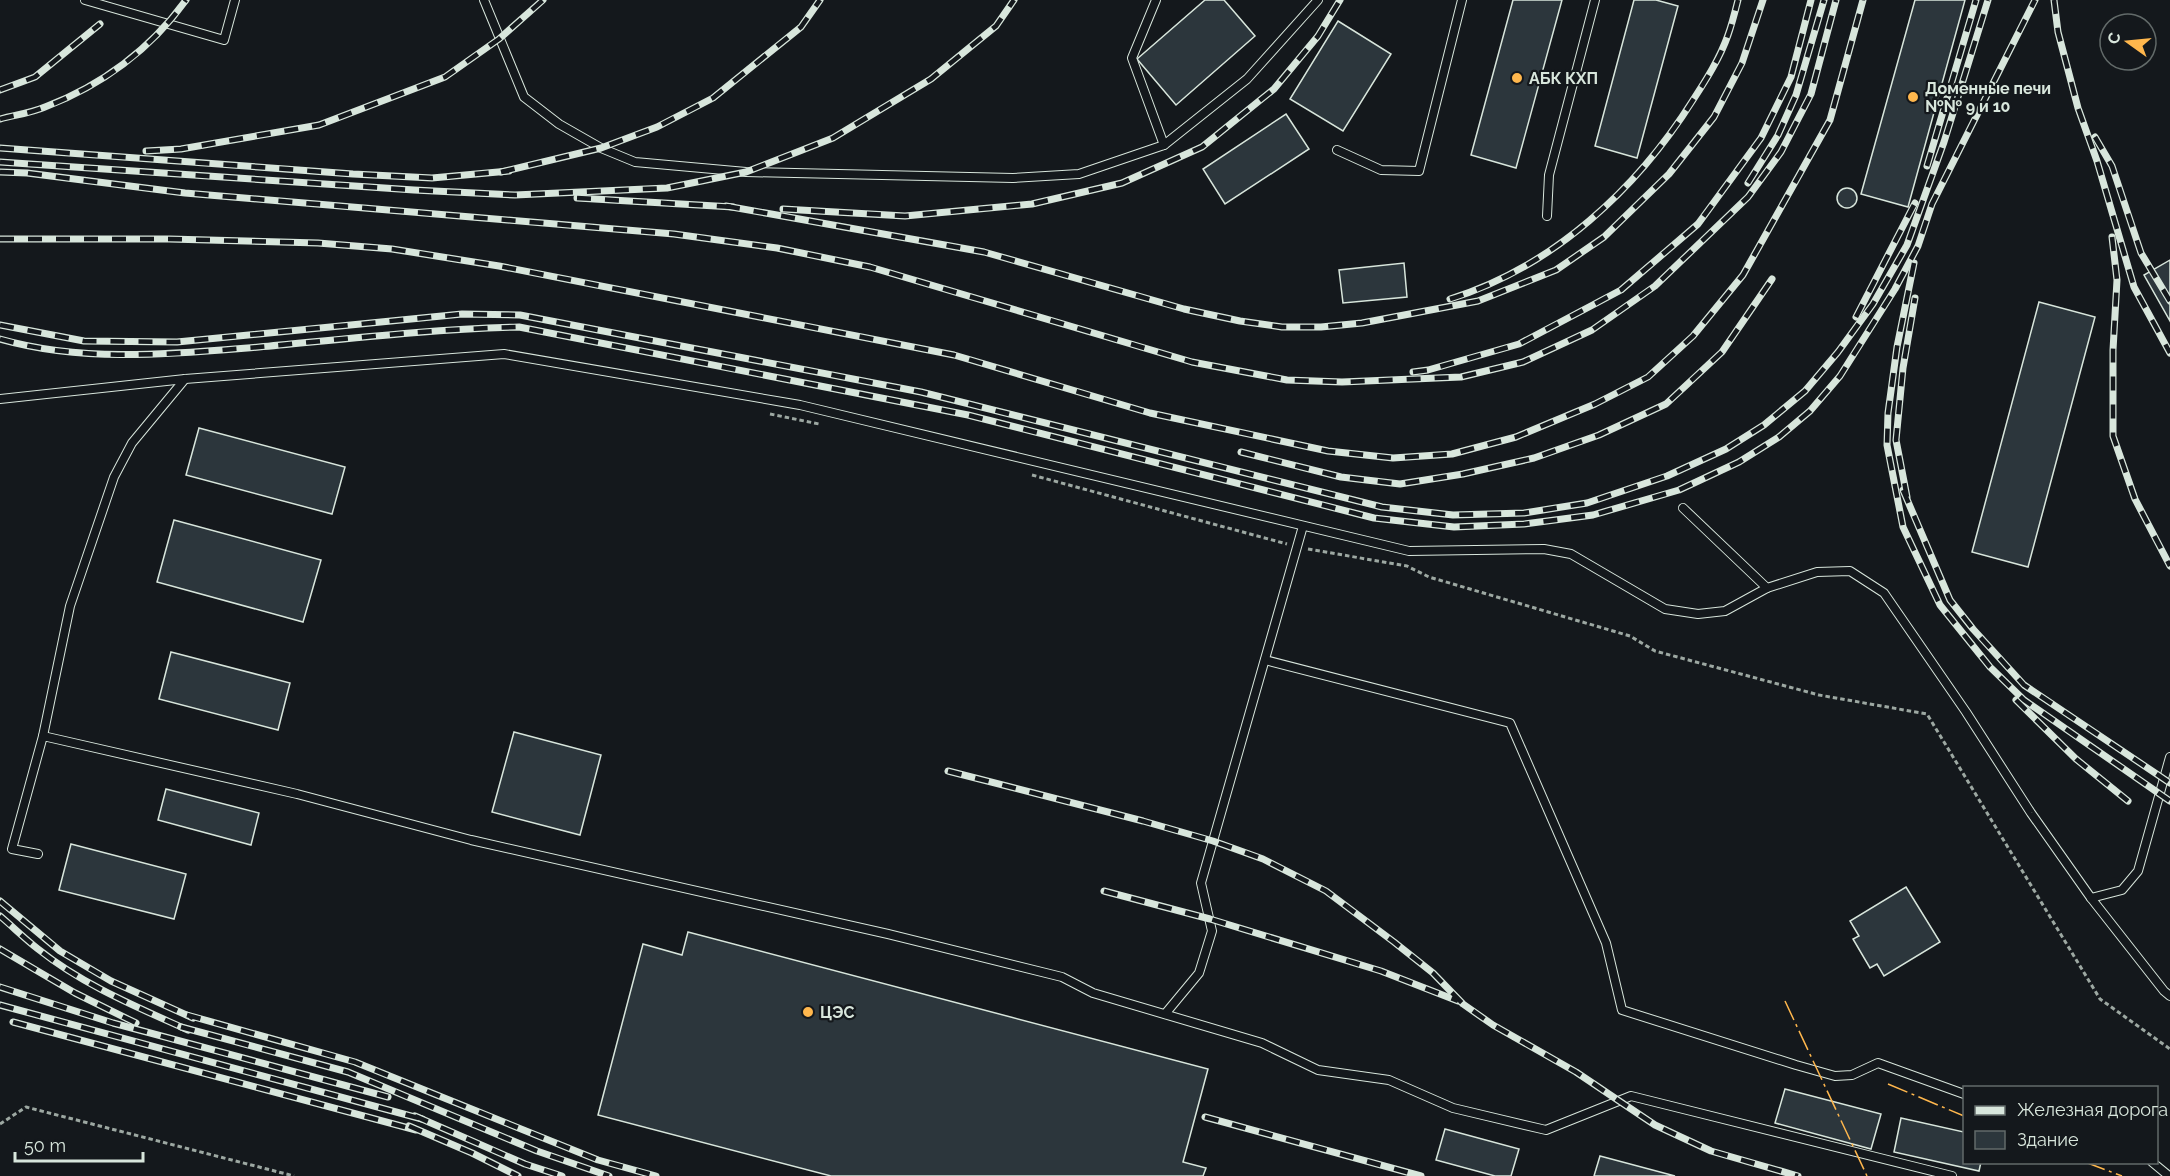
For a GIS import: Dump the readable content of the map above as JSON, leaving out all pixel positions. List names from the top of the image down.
{
  "places": ["АБК КХП", "Доменные печи №№ 9 и 10", "ЦЭС"],
  "legend": ["Железная дорога", "Здание"],
  "scale_bar": "50 m",
  "north": "left"
}
